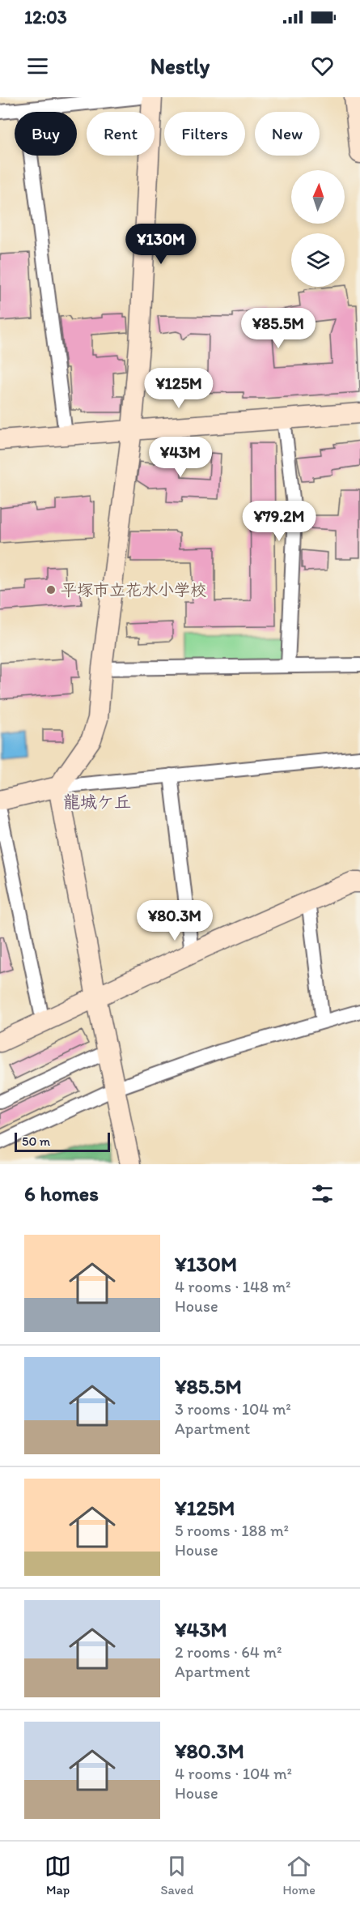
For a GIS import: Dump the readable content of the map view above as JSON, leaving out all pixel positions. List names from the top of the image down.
{
  "districts": ["龍城ケ丘"],
  "places": ["平塚市立花水小学校"],
  "scale_bar": "50 m",
  "north": "top",
  "page": {
    "status": "12:03",
    "header": "Nestly",
    "chip": [
      "Buy",
      "Rent",
      "Filters",
      "New"
    ],
    "price": [
      "¥130M",
      "¥85.5M",
      "¥125M",
      "¥43M",
      "¥79.2M",
      "¥80.3M"
    ],
    "scale": "50 m",
    "heading": "6 homes",
    "list": [
      {
        "name": "¥130M",
        "note": "4 rooms · 148 m² · House"
      },
      {
        "name": "¥85.5M",
        "note": "3 rooms · 104 m² · Apartment"
      },
      {
        "name": "¥125M",
        "note": "5 rooms · 188 m² · House"
      },
      {
        "name": "¥43M",
        "note": "2 rooms · 64 m² · Apartment"
      },
      {
        "name": "¥80.3M",
        "note": "4 rooms · 104 m² · House"
      }
    ],
    "tabs": ["Map", "Saved", "Home"]
  }
}
